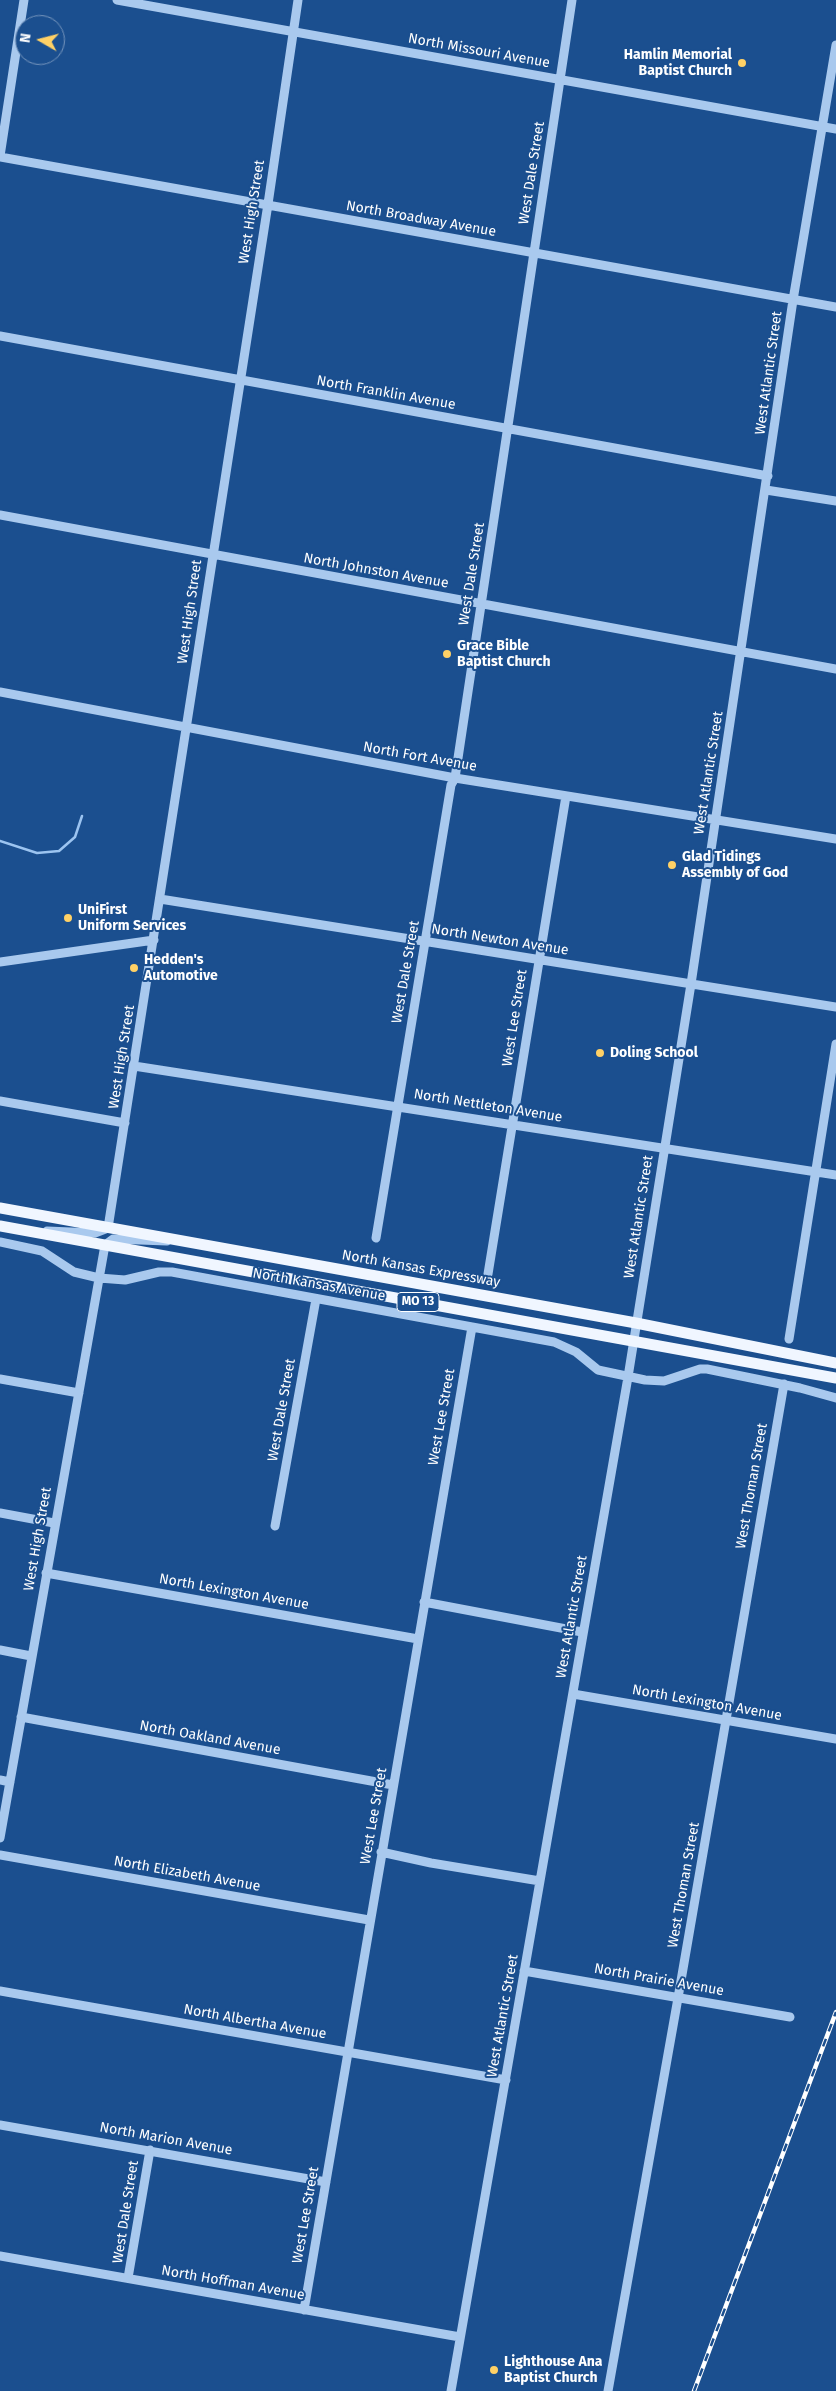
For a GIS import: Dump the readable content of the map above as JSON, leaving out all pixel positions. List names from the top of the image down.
{
  "streets": {
    "main road": ["North Kansas Expressway", "MO 13"],
    "street": [
      "North Missouri Avenue",
      "West Dale Street",
      "West High Street",
      "North Broadway Avenue",
      "West Atlantic Street",
      "North Franklin Avenue",
      "North Johnston Avenue",
      "North Fort Avenue",
      "North Newton Avenue",
      "West Lee Street",
      "North Nettleton Avenue",
      "North Kansas Avenue",
      "West Thoman Street",
      "North Lexington Avenue",
      "North Oakland Avenue",
      "North Elizabeth Avenue",
      "North Prairie Avenue",
      "North Albertha Avenue",
      "North Marion Avenue",
      "North Hoffman Avenue"
    ]
  },
  "crossings": [
    ["North Missouri Avenue", "West Dale Street"],
    ["North Missouri Avenue", "West High Street"],
    ["North Missouri Avenue", "West Atlantic Street"],
    ["West Dale Street", "North Broadway Avenue"],
    ["West Dale Street", "North Franklin Avenue"],
    ["West Dale Street", "North Johnston Avenue"],
    ["West Dale Street", "North Fort Avenue"],
    ["West Dale Street", "North Newton Avenue"],
    ["West Dale Street", "North Nettleton Avenue"],
    ["West Dale Street", "North Kansas Avenue"],
    ["West Dale Street", "North Marion Avenue"],
    ["West Dale Street", "North Hoffman Avenue"],
    ["West High Street", "North Broadway Avenue"],
    ["West High Street", "North Franklin Avenue"],
    ["West High Street", "North Johnston Avenue"],
    ["West High Street", "North Fort Avenue"],
    ["West High Street", "North Newton Avenue"],
    ["West High Street", "North Nettleton Avenue"],
    ["West High Street", "North Kansas Expressway"],
    ["West High Street", "North Kansas Avenue"],
    ["West High Street", "MO 13"],
    ["West High Street", "North Lexington Avenue"],
    ["West High Street", "North Oakland Avenue"],
    ["North Broadway Avenue", "West Atlantic Street"],
    ["West Atlantic Street", "North Franklin Avenue"],
    ["West Atlantic Street", "North Johnston Avenue"],
    ["West Atlantic Street", "North Fort Avenue"],
    ["West Atlantic Street", "North Newton Avenue"],
    ["West Atlantic Street", "North Nettleton Avenue"],
    ["West Atlantic Street", "North Kansas Expressway"],
    ["West Atlantic Street", "North Kansas Avenue"],
    ["West Atlantic Street", "MO 13"],
    ["West Atlantic Street", "North Lexington Avenue"],
    ["West Atlantic Street", "North Prairie Avenue"],
    ["West Atlantic Street", "North Albertha Avenue"],
    ["West Atlantic Street", "North Hoffman Avenue"],
    ["North Fort Avenue", "West Lee Street"],
    ["North Newton Avenue", "West Lee Street"],
    ["West Lee Street", "North Nettleton Avenue"],
    ["West Lee Street", "North Kansas Avenue"],
    ["West Lee Street", "North Lexington Avenue"],
    ["West Lee Street", "North Oakland Avenue"],
    ["West Lee Street", "North Elizabeth Avenue"],
    ["West Lee Street", "North Albertha Avenue"],
    ["West Lee Street", "North Marion Avenue"],
    ["West Lee Street", "North Hoffman Avenue"],
    ["North Kansas Avenue", "West Thoman Street"],
    ["West Thoman Street", "North Lexington Avenue"],
    ["West Thoman Street", "North Prairie Avenue"]
  ],
  "places": [
    "Hamlin Memorial Baptist Church",
    "Grace Bible Baptist Church",
    "Glad Tidings Assembly of God",
    "UniFirst Uniform Services",
    "Hedden's Automotive",
    "Doling School",
    "Lighthouse Ana Baptist Church"
  ],
  "north": "left"
}
